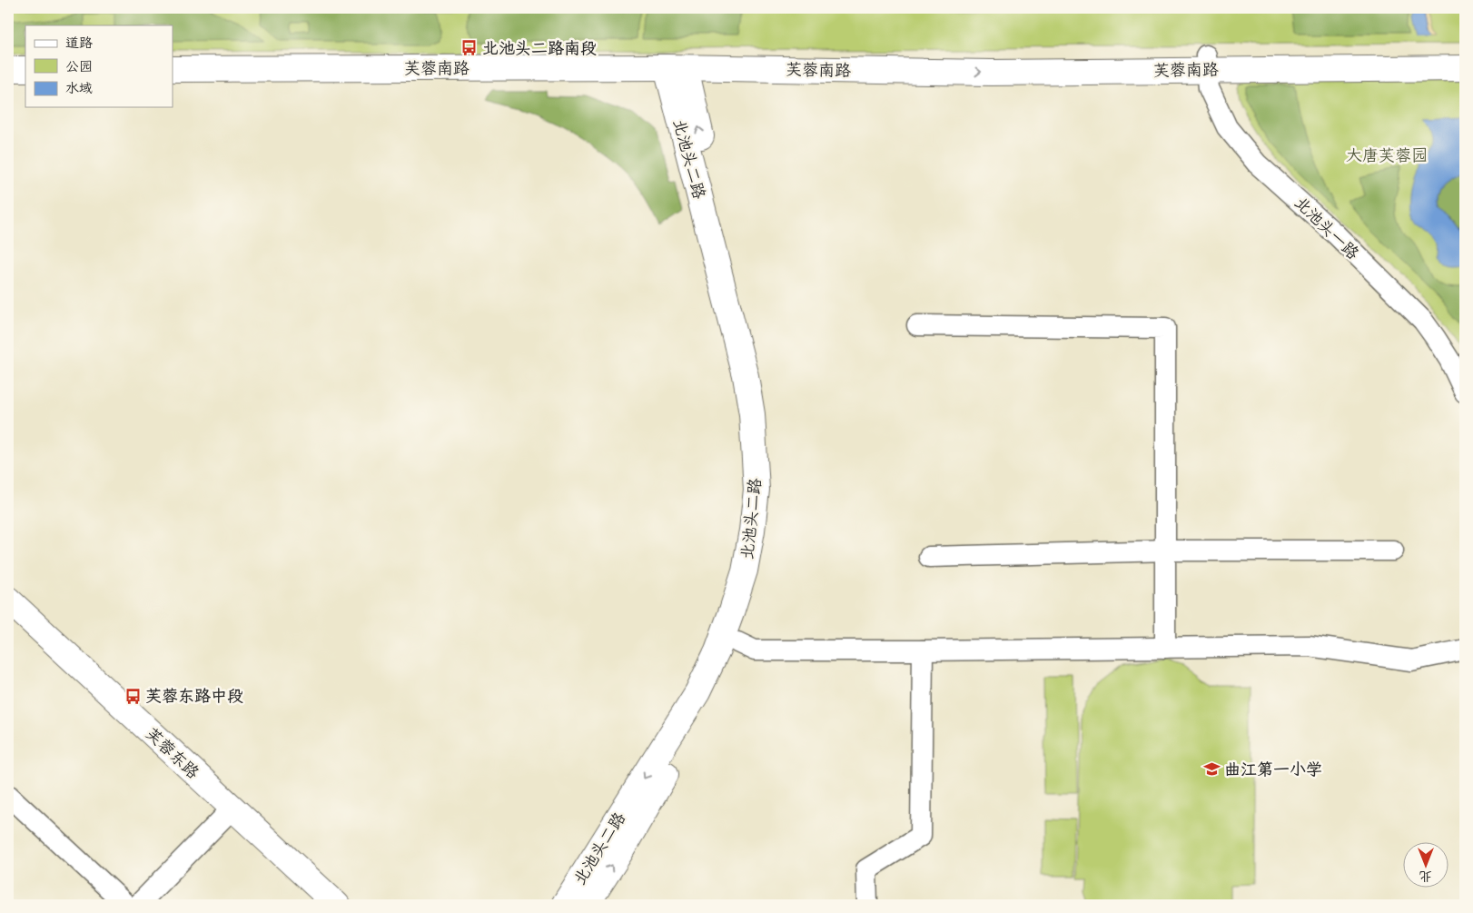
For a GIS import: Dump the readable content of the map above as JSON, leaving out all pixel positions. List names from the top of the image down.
{
  "streets": {
    "main road": ["芙蓉南路", "北池头二路", "芙蓉东路"],
    "street": ["北池头一路"]
  },
  "crossings": [
    ["芙蓉南路", "北池头二路"],
    ["芙蓉南路", "北池头一路"]
  ],
  "parks": ["大唐芙蓉园"],
  "places": {
    "bus stop": ["北池头二路南段", "芙蓉东路中段"],
    "school or university": ["曲江第一小学"]
  },
  "legend": ["道路", "公园", "水域"],
  "north": "bottom"
}
